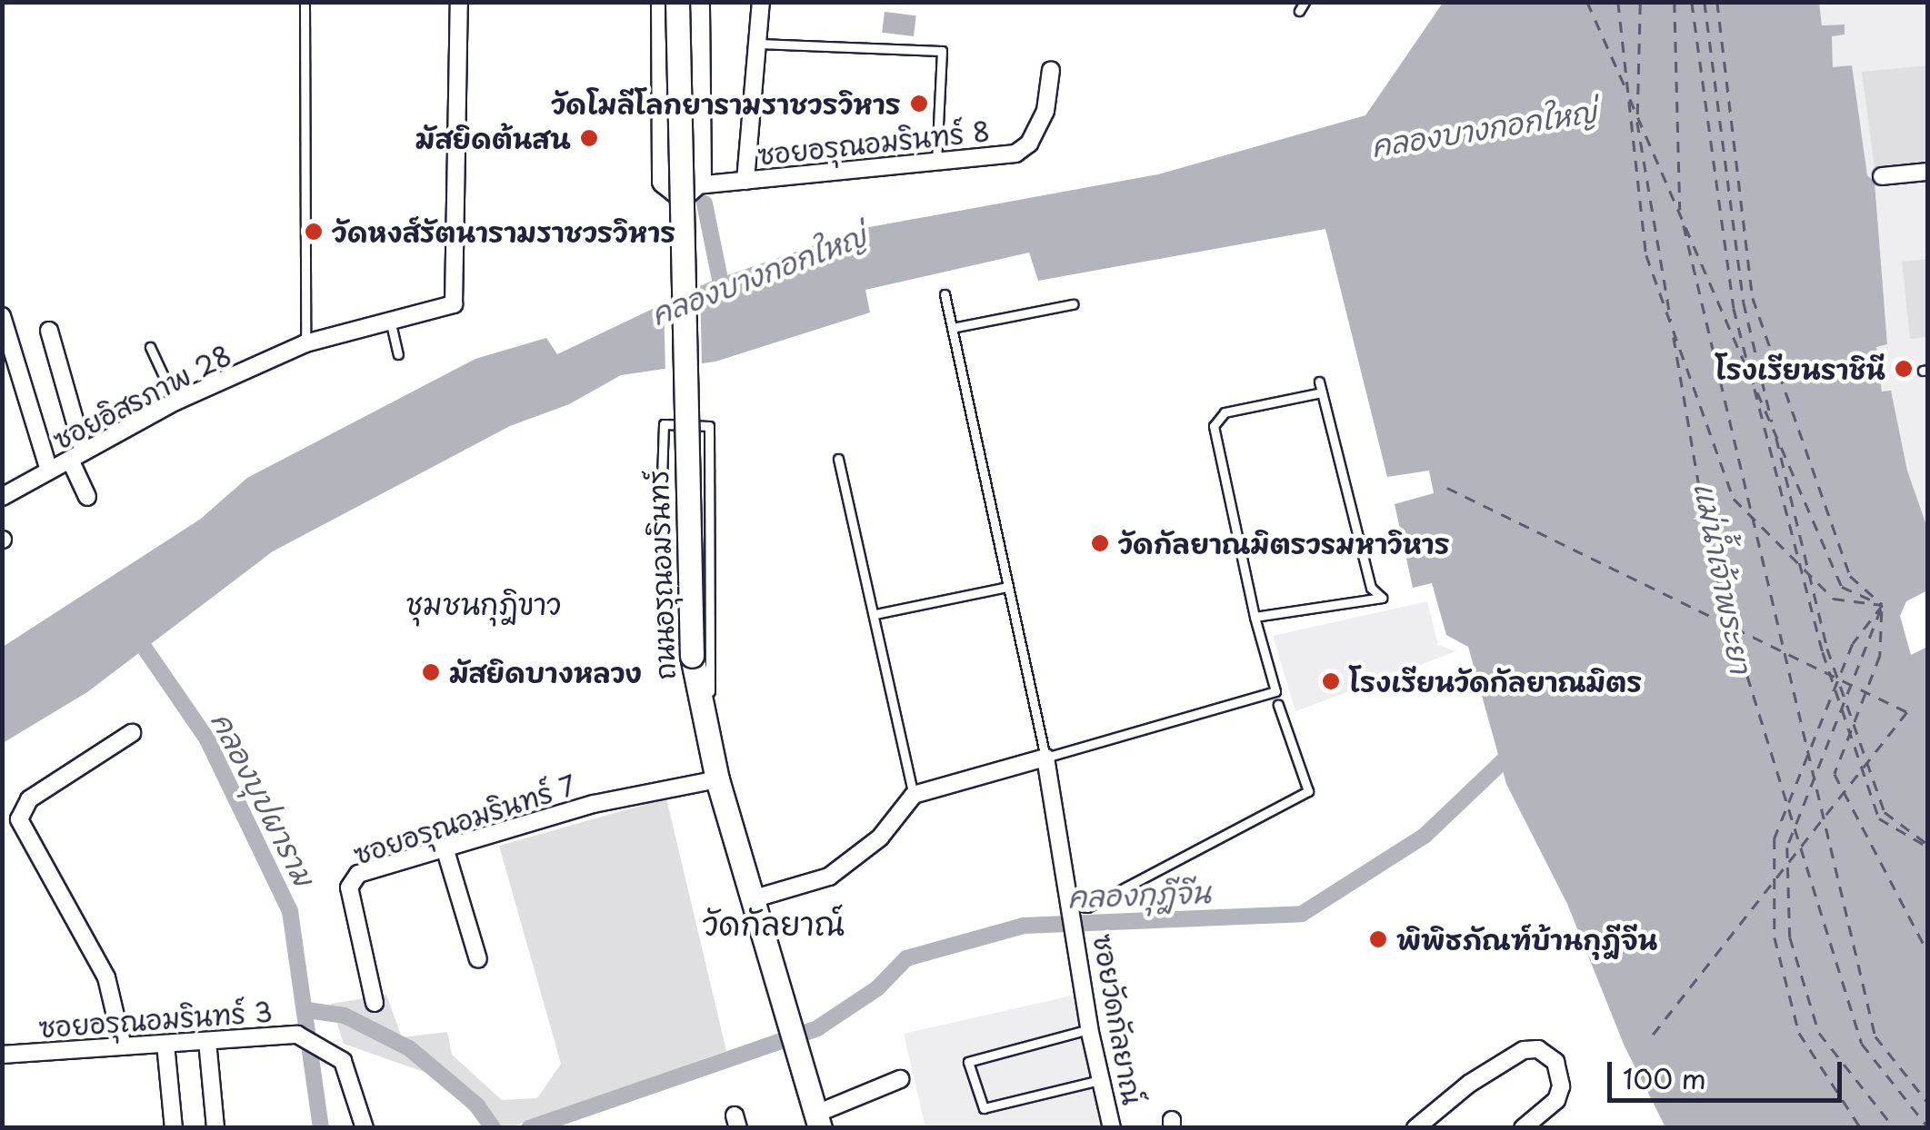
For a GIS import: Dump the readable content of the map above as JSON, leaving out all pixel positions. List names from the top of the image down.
{
  "streets": {
    "main road": ["ถนนอรุณอมรินทร์"],
    "street": [
      "ซอยอรุณอมรินทร์ 8",
      "ซอยอิสรภาพ 28",
      "ซอยอรุณอมรินทร์ 7",
      "ซอยอรุณอมรินทร์ 3",
      "ซอยวัดกัลยาณ์"
    ]
  },
  "crossings": [
    ["ถนนอรุณอมรินทร์", "ซอยอรุณอมรินทร์ 7"]
  ],
  "districts": ["ชุมชนกุฎิขาว", "วัดกัลยาณ์"],
  "water": [
    "คลองบางกอกใหญ่",
    "แม่น้ำเจ้าพระยา",
    "คลองบุปผาราม",
    "คลองกุฎีจีน"
  ],
  "places": [
    "วัดโมลีโลกยารามราชวรวิหาร",
    "มัสยิดต้นสน",
    "วัดหงส์รัตนารามราชวรวิหาร",
    "โรงเรียนราชินี",
    "วัดกัลยาณมิตรวรมหาวิหาร",
    "มัสยิดบางหลวง",
    "โรงเรียนวัดกัลยาณมิตร",
    "พิพิธภัณฑ์บ้านกุฎีจีน"
  ],
  "scale_bar": "100 m"
}
